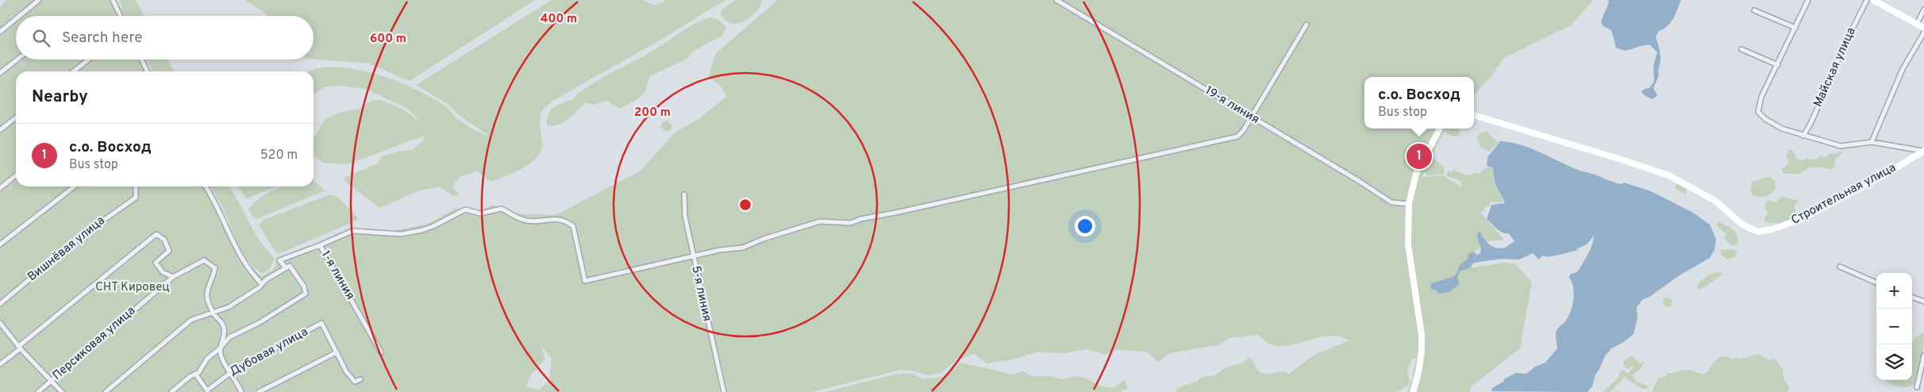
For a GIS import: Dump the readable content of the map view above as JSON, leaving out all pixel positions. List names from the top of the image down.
{
  "streets": {
    "street": [
      "Майская улица",
      "19-я линия",
      "Строительная улица",
      "Вишнёвая улица",
      "1-я линия",
      "5-я линия",
      "Персиковая улица",
      "Дубовая улица"
    ]
  },
  "crossings": [
    ["Персиковая улица", "Дубовая улица"]
  ],
  "parks": ["СНТ Кировец"],
  "page": {
    "search": "Search here",
    "heading": "Nearby",
    "popup": ["с.о. Восход", "Bus stop"],
    "list": [
      {
        "mark": "1",
        "name": "с.о. Восход",
        "note": "Bus stop",
        "value": "520 m"
      }
    ],
    "pins": "1",
    "map_buttons": ["+", "−"]
  },
  "rings": ["400 m", "600 m", "200 m"]
}
